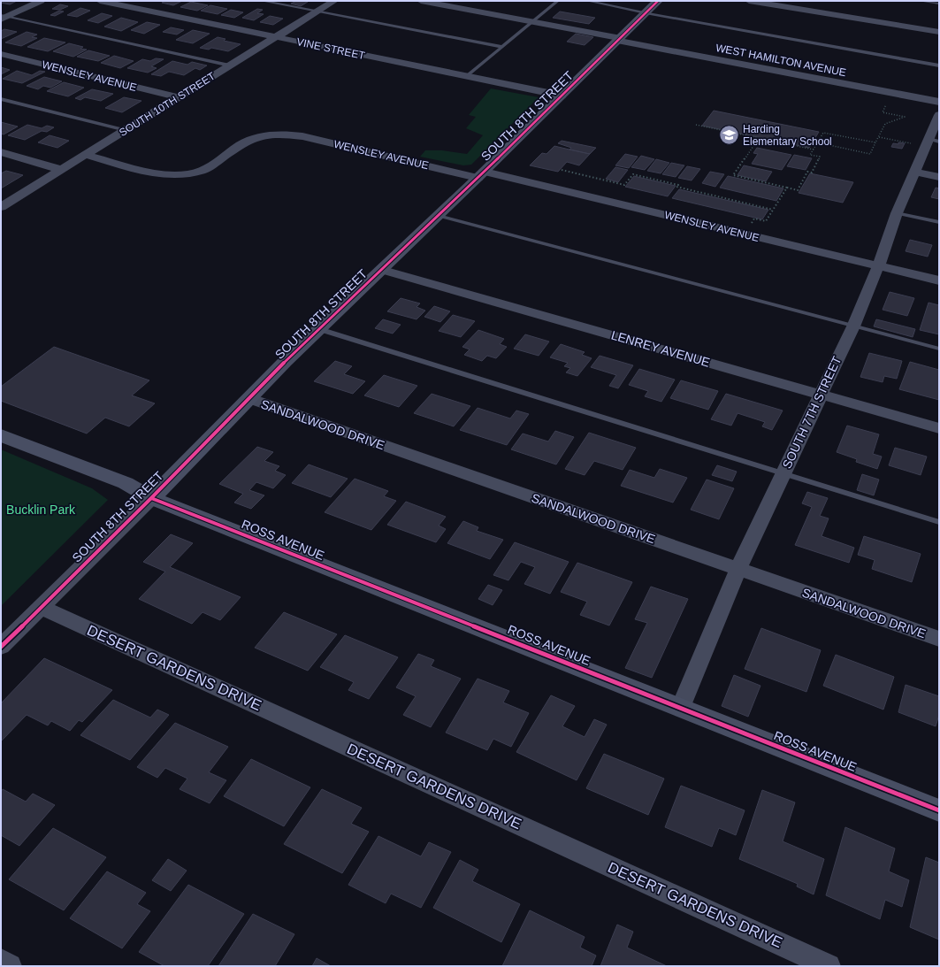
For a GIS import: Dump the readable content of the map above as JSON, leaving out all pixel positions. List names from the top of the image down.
{
  "streets": {
    "street": [
      "VINE STREET",
      "WEST HAMILTON AVENUE",
      "WENSLEY AVENUE",
      "SOUTH 10TH STREET",
      "SOUTH 8TH STREET",
      "LENREY AVENUE",
      "SOUTH 7TH STREET",
      "SANDALWOOD DRIVE",
      "ROSS AVENUE",
      "DESERT GARDENS DRIVE"
    ]
  },
  "crossings": [
    ["VINE STREET", "SOUTH 10TH STREET"],
    ["VINE STREET", "SOUTH 8TH STREET"],
    ["WEST HAMILTON AVENUE", "SOUTH 8TH STREET"],
    ["WENSLEY AVENUE", "SOUTH 10TH STREET"],
    ["WENSLEY AVENUE", "SOUTH 8TH STREET"],
    ["WENSLEY AVENUE", "SOUTH 7TH STREET"],
    ["SOUTH 8TH STREET", "LENREY AVENUE"],
    ["SOUTH 8TH STREET", "SANDALWOOD DRIVE"],
    ["SOUTH 8TH STREET", "ROSS AVENUE"],
    ["SOUTH 8TH STREET", "DESERT GARDENS DRIVE"],
    ["LENREY AVENUE", "SOUTH 7TH STREET"],
    ["SOUTH 7TH STREET", "SANDALWOOD DRIVE"],
    ["SOUTH 7TH STREET", "ROSS AVENUE"]
  ],
  "parks": ["Bucklin Park"],
  "places": {
    "school or university": ["Harding Elementary School"]
  }
}
